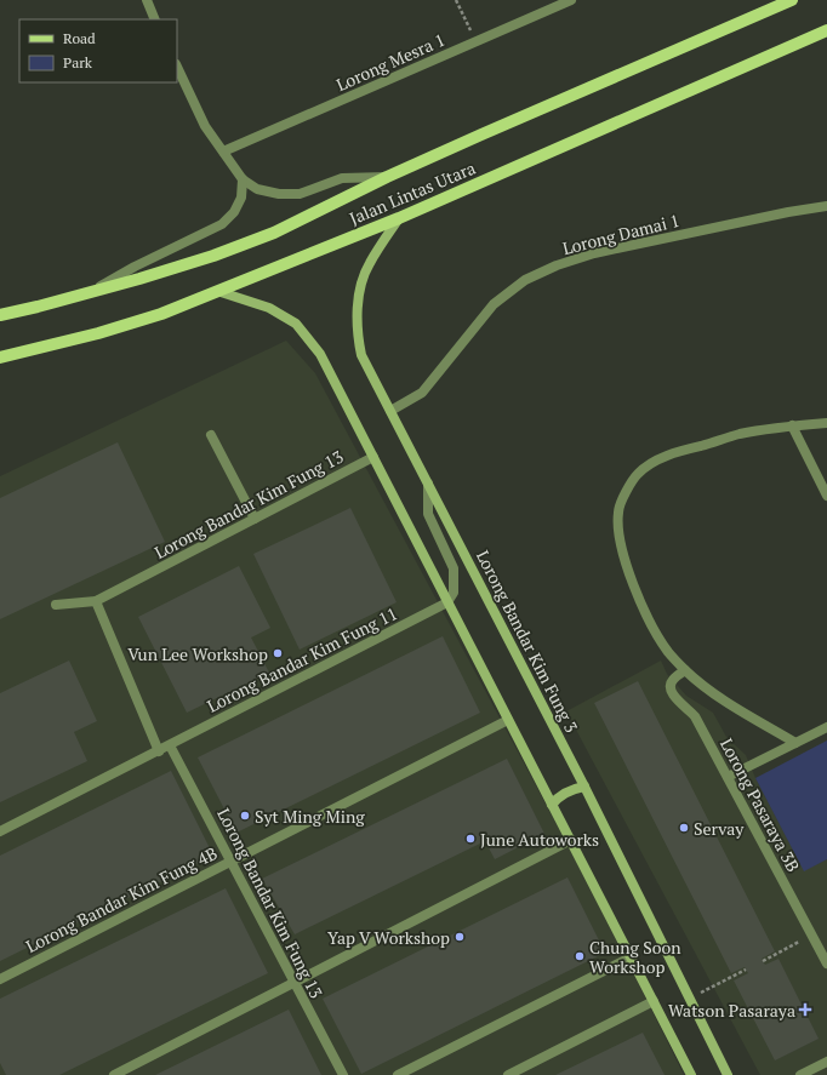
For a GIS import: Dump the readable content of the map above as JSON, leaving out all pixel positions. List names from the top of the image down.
{
  "streets": {
    "main road": ["Jalan Lintas Utara", "Lorong Bandar Kim Fung 3"],
    "street": [
      "Lorong Mesra 1",
      "Lorong Damai 1",
      "Lorong Bandar Kim Fung 13",
      "Lorong Bandar Kim Fung 11",
      "Lorong Pasaraya 3B",
      "Lorong Bandar Kim Fung 4B"
    ]
  },
  "crossings": [
    ["Jalan Lintas Utara", "Lorong Bandar Kim Fung 3"],
    ["Lorong Damai 1", "Lorong Bandar Kim Fung 3"],
    ["Lorong Bandar Kim Fung 13", "Lorong Bandar Kim Fung 11"],
    ["Lorong Bandar Kim Fung 13", "Lorong Bandar Kim Fung 4B"]
  ],
  "places": {
    "other": [
      "Vun Lee Workshop",
      "Syt Ming Ming",
      "Servay",
      "June Autoworks",
      "Yap V Workshop",
      "Chung Soon Workshop"
    ],
    "health": ["Watson Pasaraya"]
  },
  "legend": ["Road", "Park"]
}
